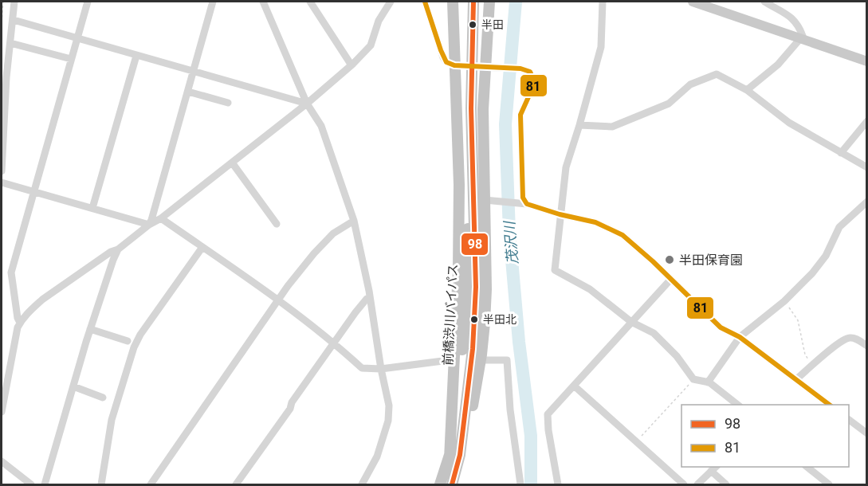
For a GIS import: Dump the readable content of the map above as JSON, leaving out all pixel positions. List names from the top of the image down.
{
  "streets": {
    "highway": ["前橋渋川バイパス"]
  },
  "water": ["茂沢川"],
  "places": ["半田", "半田保育園", "半田北"],
  "lines": ["transit line 98", "transit line 81"],
  "legend": ["98", "81"]
}
